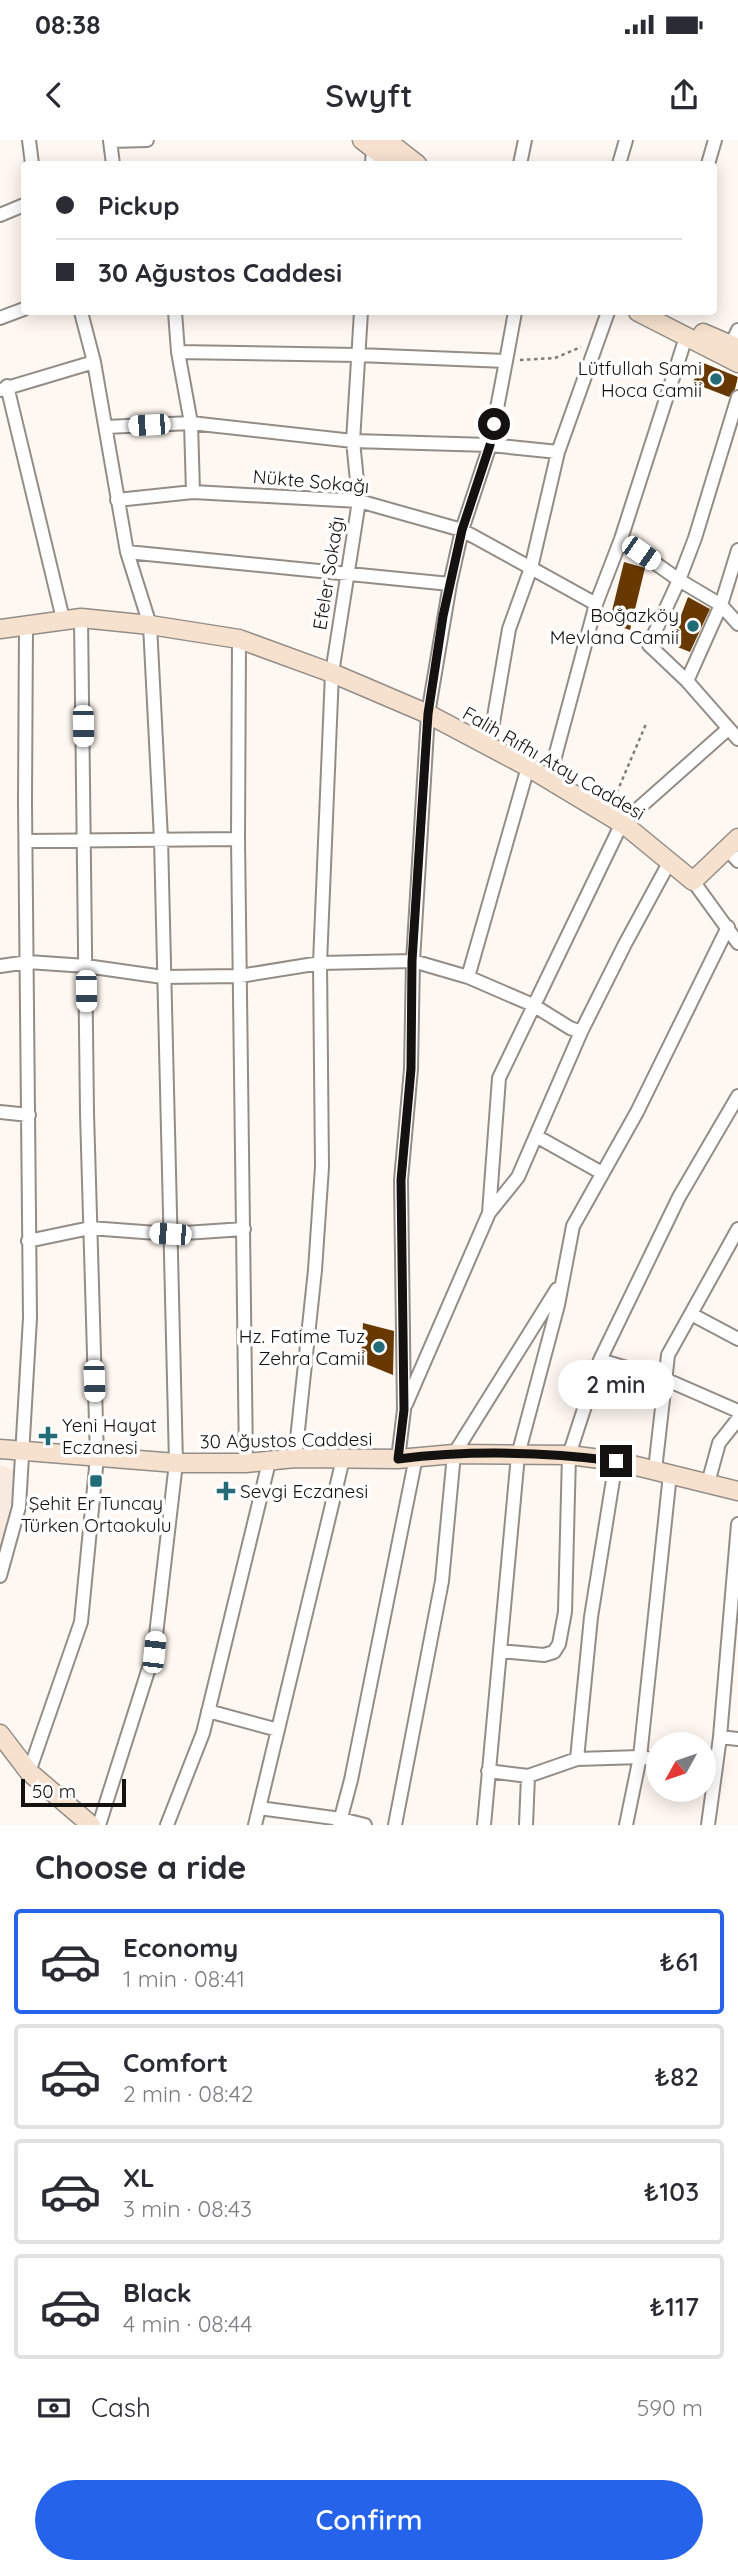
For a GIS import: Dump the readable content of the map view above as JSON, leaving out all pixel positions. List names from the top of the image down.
{
  "streets": {
    "main road": ["Falih Rıfhı Atay Caddesi", "30 Ağustos Caddesi"],
    "street": ["Nükte Sokağı", "Efeler Sokağı"]
  },
  "crossings": [
    ["Nükte Sokağı", "Efeler Sokağı"],
    ["Efeler Sokağı", "Falih Rıfhı Atay Caddesi"],
    ["Efeler Sokağı", "30 Ağustos Caddesi"]
  ],
  "places": {
    "other": ["Lütfullah Sami Hoca Camii", "Boğazköy Mevlana Camii", "Hz. Fatime Tuz Zehra Camii"],
    "health": ["Yeni Hayat Eczanesi", "Sevgi Eczanesi"],
    "transit": ["Şehit Er Tuncay Türken Ortaokulu"]
  },
  "scale_bar": "50 m",
  "north": "bottom left",
  "page": {
    "status": "08:38",
    "header": "Swyft",
    "banner": ["Pickup", "30 Ağustos Caddesi"],
    "bubble": "2 min",
    "scale": "50 m",
    "heading": "Choose a ride",
    "list": [
      {
        "name": "Economy",
        "note": "1 min · 08:41",
        "value": "₺61"
      },
      {
        "name": "Comfort",
        "note": "2 min · 08:42",
        "value": "₺82"
      },
      {
        "name": "XL",
        "note": "3 min · 08:43",
        "value": "₺103"
      },
      {
        "name": "Black",
        "note": "4 min · 08:44",
        "value": "₺117"
      }
    ],
    "pay": ["Cash", "590 m"],
    "buttons": "Confirm"
  }
}
